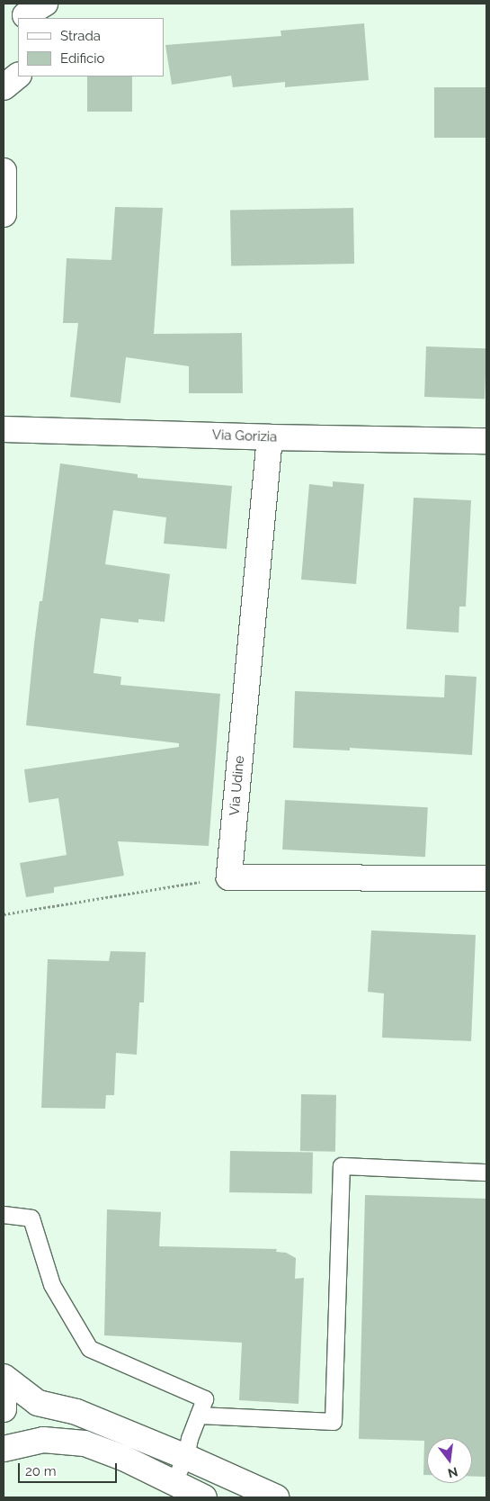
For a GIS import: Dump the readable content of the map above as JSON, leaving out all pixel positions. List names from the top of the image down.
{
  "streets": {
    "street": ["Via Gorizia", "Via Udine"]
  },
  "crossings": [
    ["Via Gorizia", "Via Udine"]
  ],
  "legend": ["Strada", "Edificio"],
  "scale_bar": "20 m",
  "north": "bottom"
}
